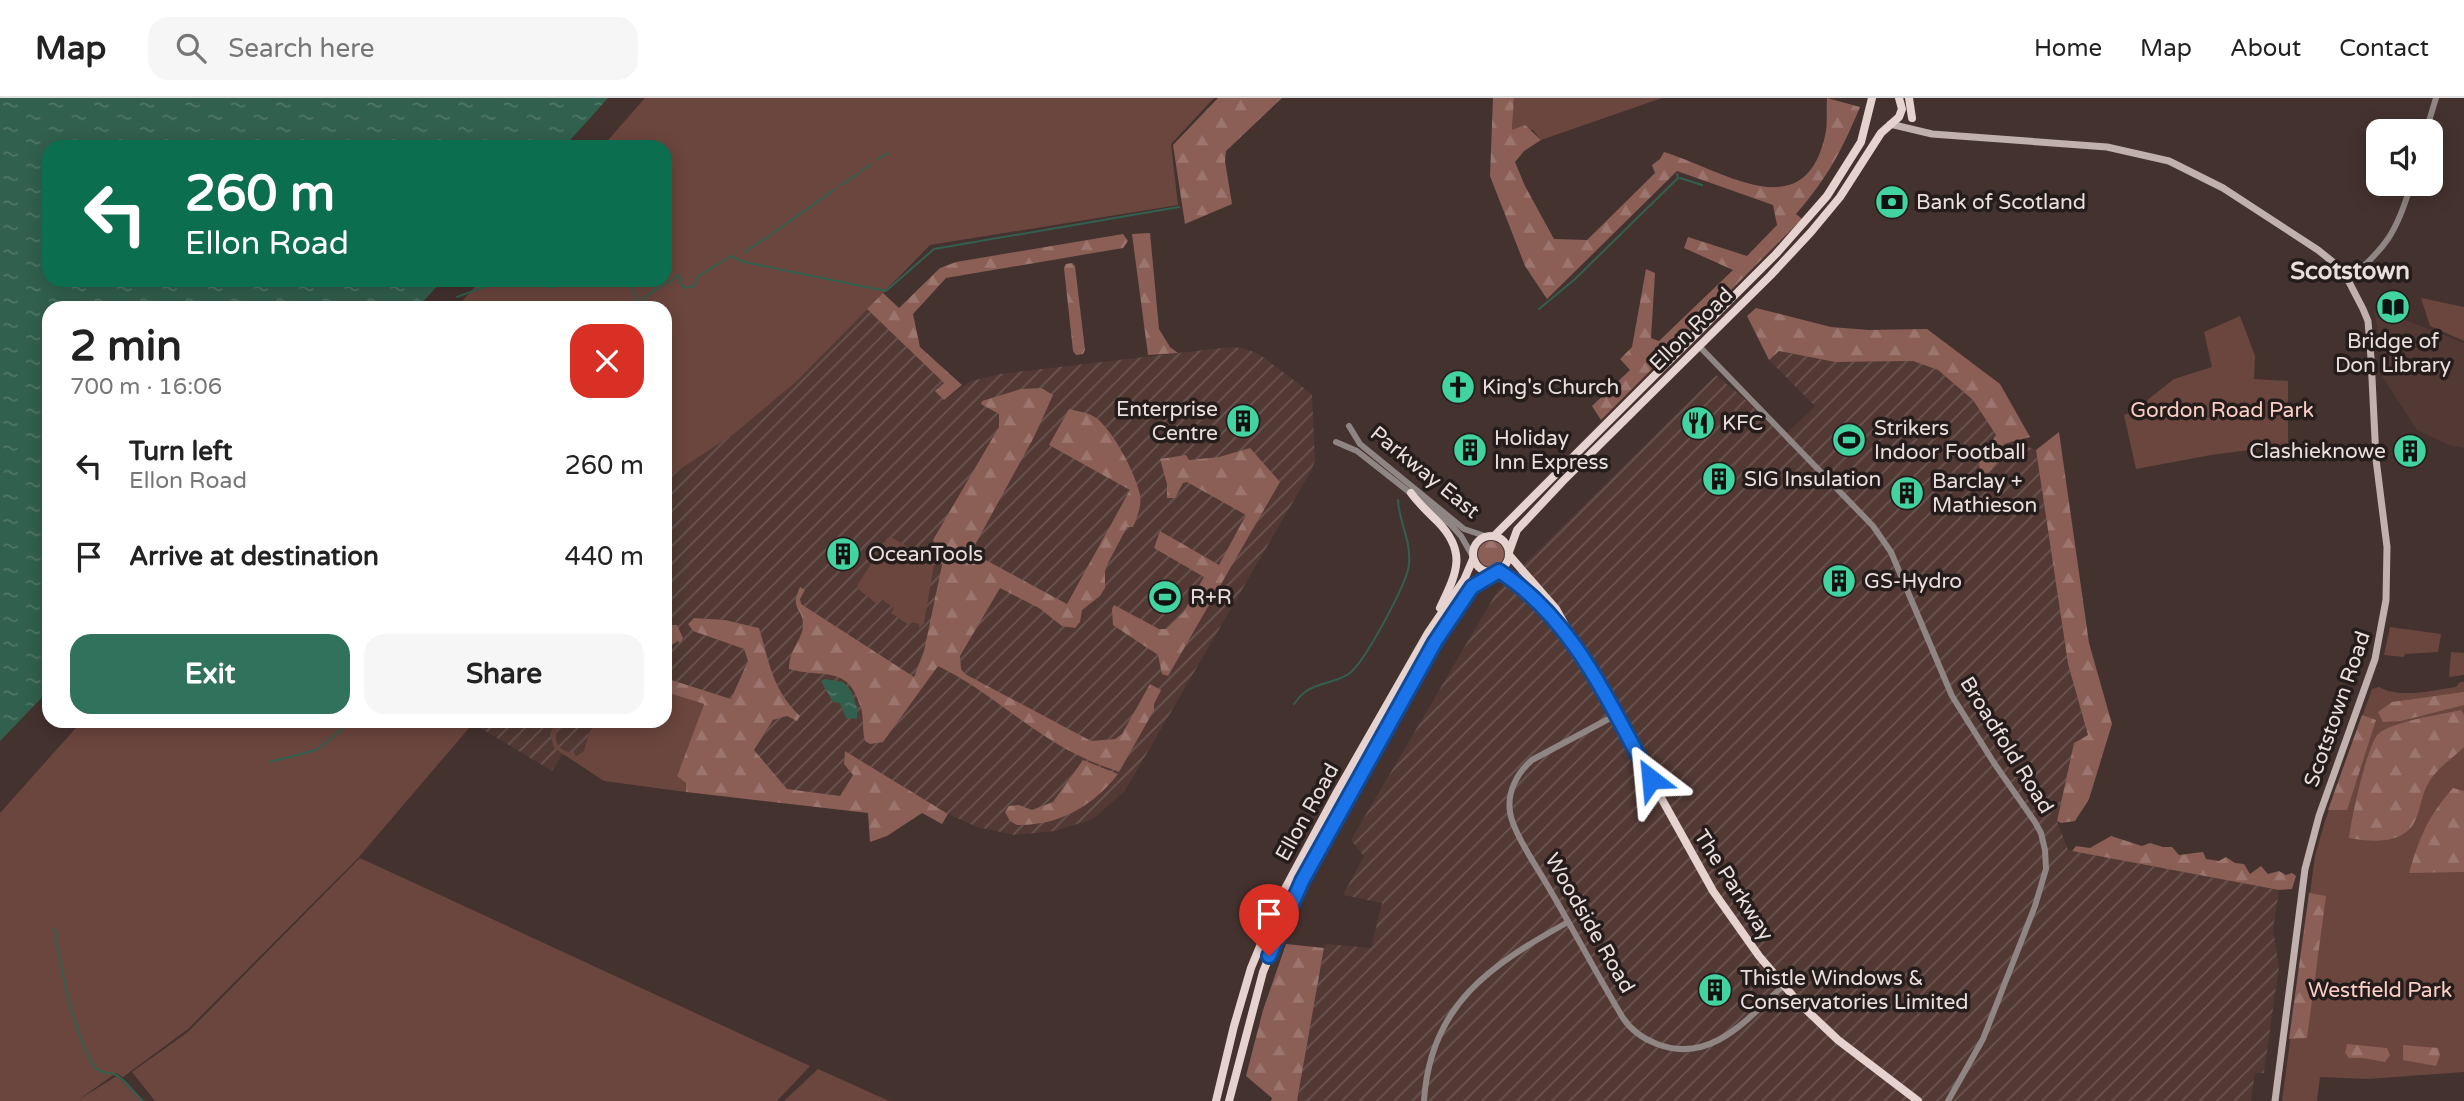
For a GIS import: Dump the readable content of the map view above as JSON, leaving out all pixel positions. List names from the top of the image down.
{
  "streets": {
    "main road": ["Ellon Road", "Scotstown Road", "The Parkway"],
    "street": ["Parkway East", "Broadfold Road", "Woodside Road"]
  },
  "crossings": [
    ["Ellon Road", "Parkway East"],
    ["Ellon Road", "Scotstown Road"],
    ["Ellon Road", "Broadfold Road"],
    ["Ellon Road", "The Parkway"],
    ["Parkway East", "The Parkway"],
    ["The Parkway", "Woodside Road"]
  ],
  "districts": ["Scotstown"],
  "parks": ["Gordon Road Park", "Westfield Park"],
  "places": {
    "bank": ["Bank of Scotland"],
    "library": ["Bridge of Don Library"],
    "church": ["King's Church"],
    "building": [
      "Enterprise Centre",
      "Holiday Inn Express",
      "Clashieknowe",
      "SIG Insulation",
      "Barclay + Mathieson",
      "OceanTools",
      "GS-Hydro",
      "Thistle Windows & Conservatories Limited"
    ],
    "restaurant": ["KFC"],
    "sports": ["Strikers Indoor Football", "R+R"]
  },
  "page": {
    "header": "Map",
    "search": "Search here",
    "nav": [
      "Home",
      "Map",
      "About",
      "Contact"
    ],
    "turn": ["260 m", "Ellon Road"],
    "heading": ["2 min", "700 m · 16:06"],
    "list": [
      {
        "name": "Turn left",
        "note": "Ellon Road",
        "value": "260 m"
      },
      {
        "name": "Arrive at destination",
        "value": "440 m"
      }
    ],
    "buttons": ["Exit", "Share"]
  }
}
